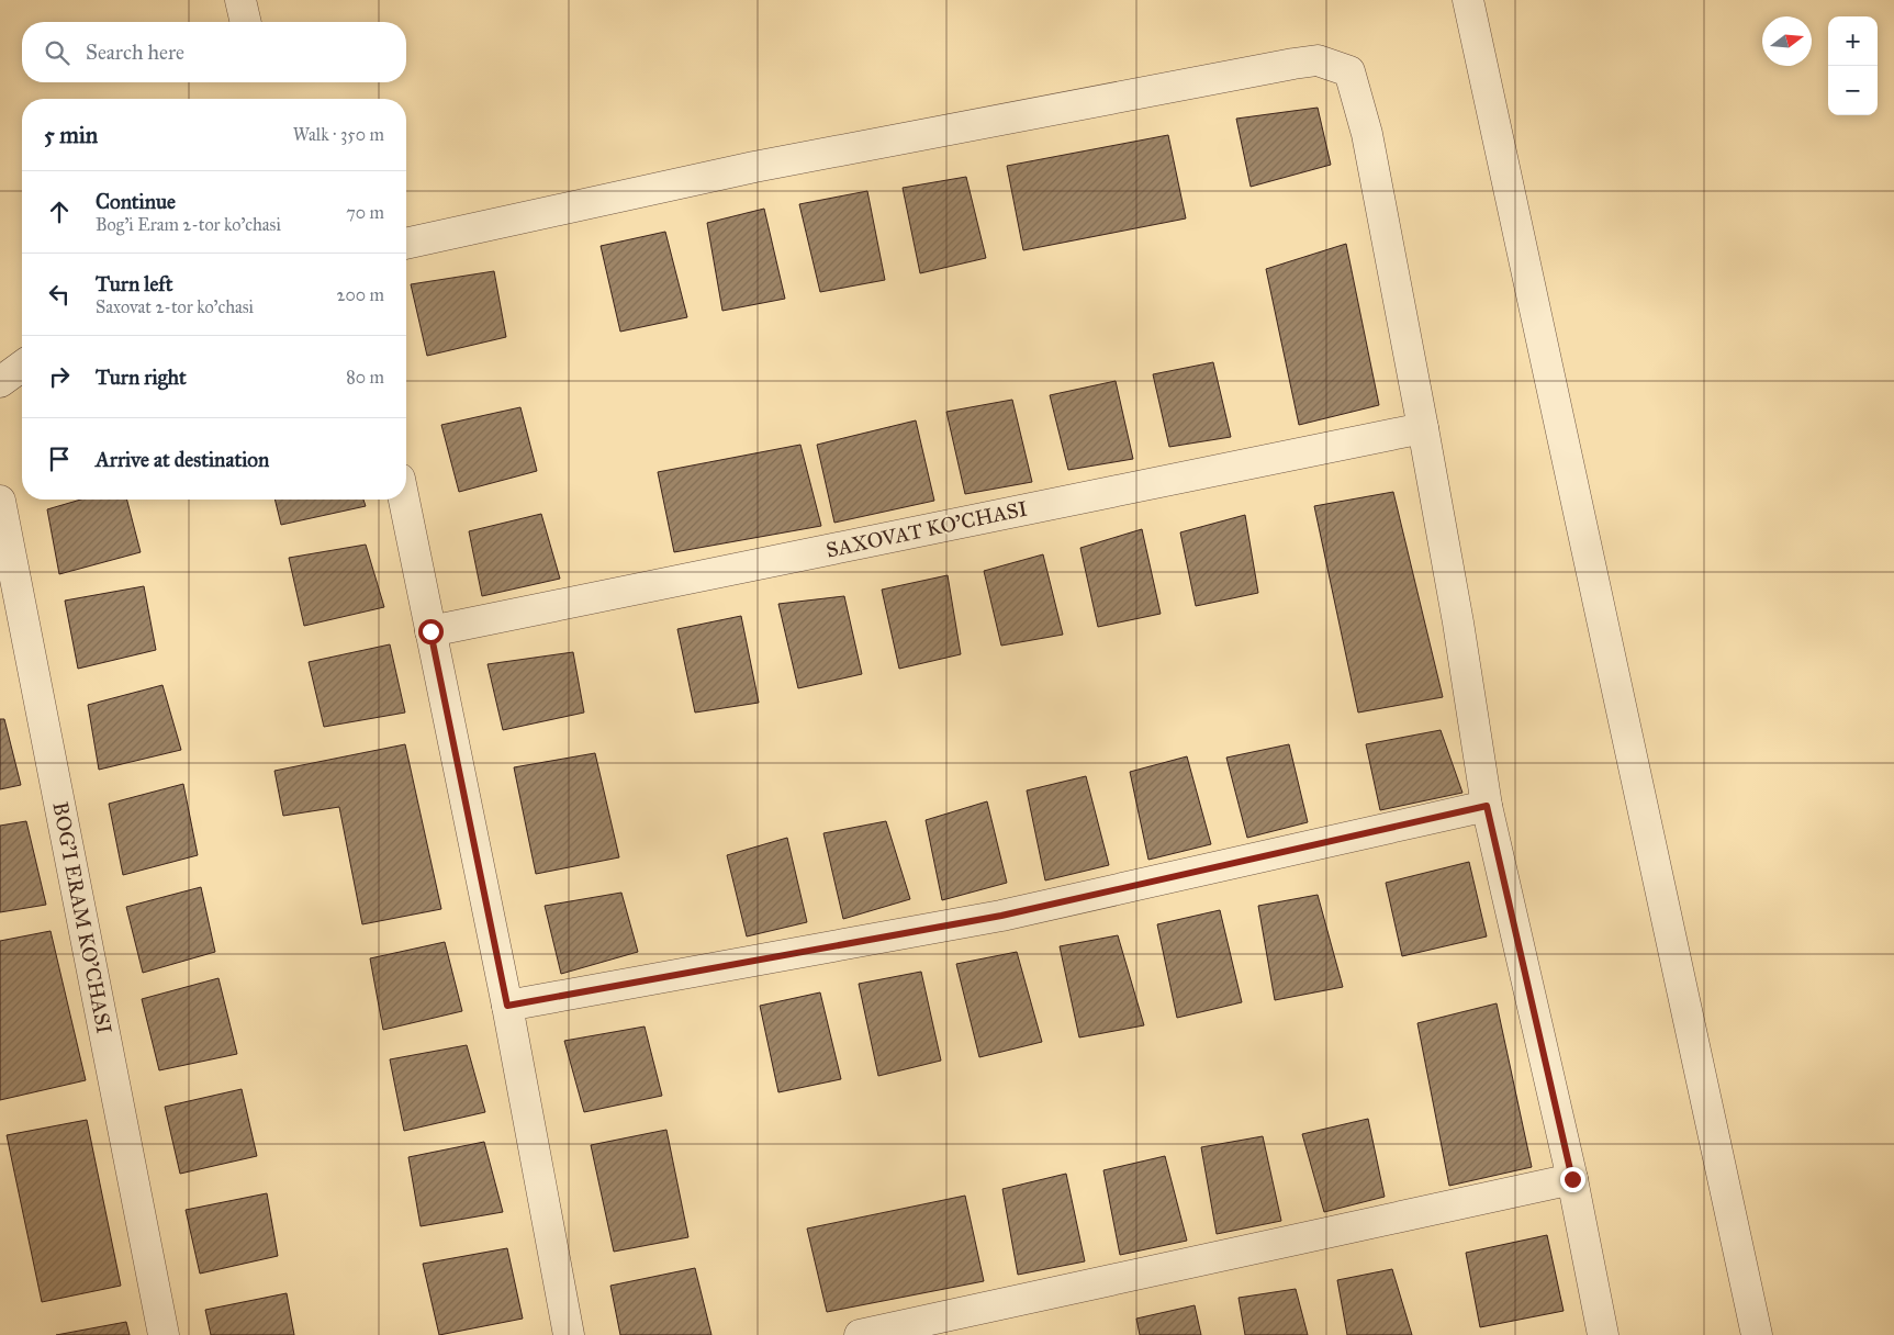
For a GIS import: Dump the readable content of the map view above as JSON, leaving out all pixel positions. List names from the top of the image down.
{
  "streets": {
    "street": ["SAXOVAT KO'CHASI", "BOG'I ERAM KO'CHASI"]
  },
  "north": "right",
  "page": {
    "map_buttons": ["+", "−"],
    "search": "Search here",
    "heading": ["5 min", "Walk · 350 m"],
    "list": [
      ["Continue", "Bog'i Eram 2-tor ko'chasi", "70 m"],
      ["Turn left", "Saxovat 2-tor ko'chasi", "200 m"],
      ["Turn right", "80 m"],
      "Arrive at destination"
    ]
  }
}
